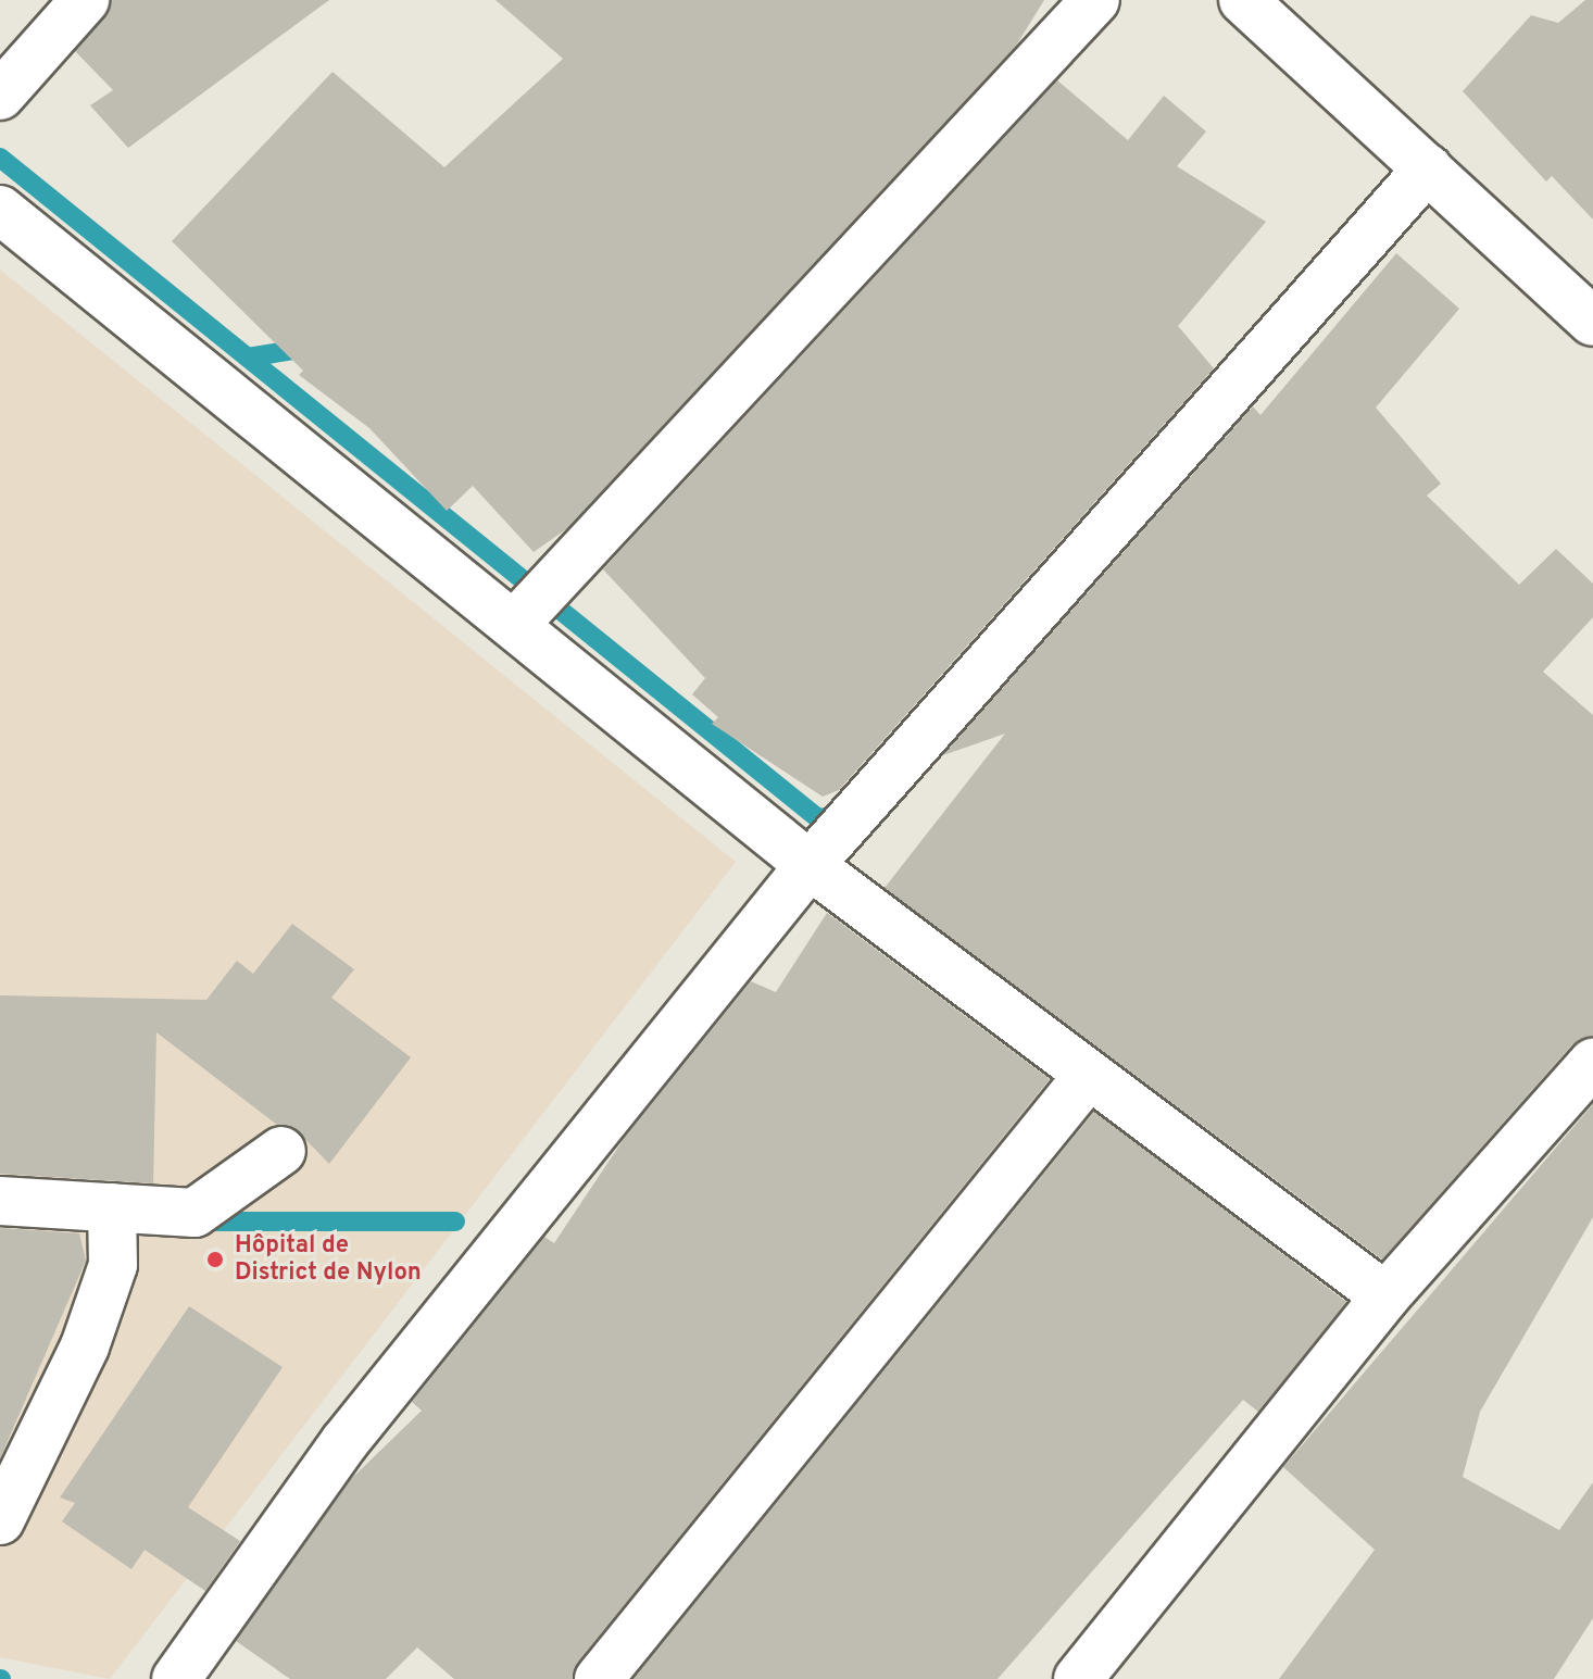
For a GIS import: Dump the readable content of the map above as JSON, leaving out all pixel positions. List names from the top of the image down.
{
  "places": ["Hôpital de District de Nylon"]
}
